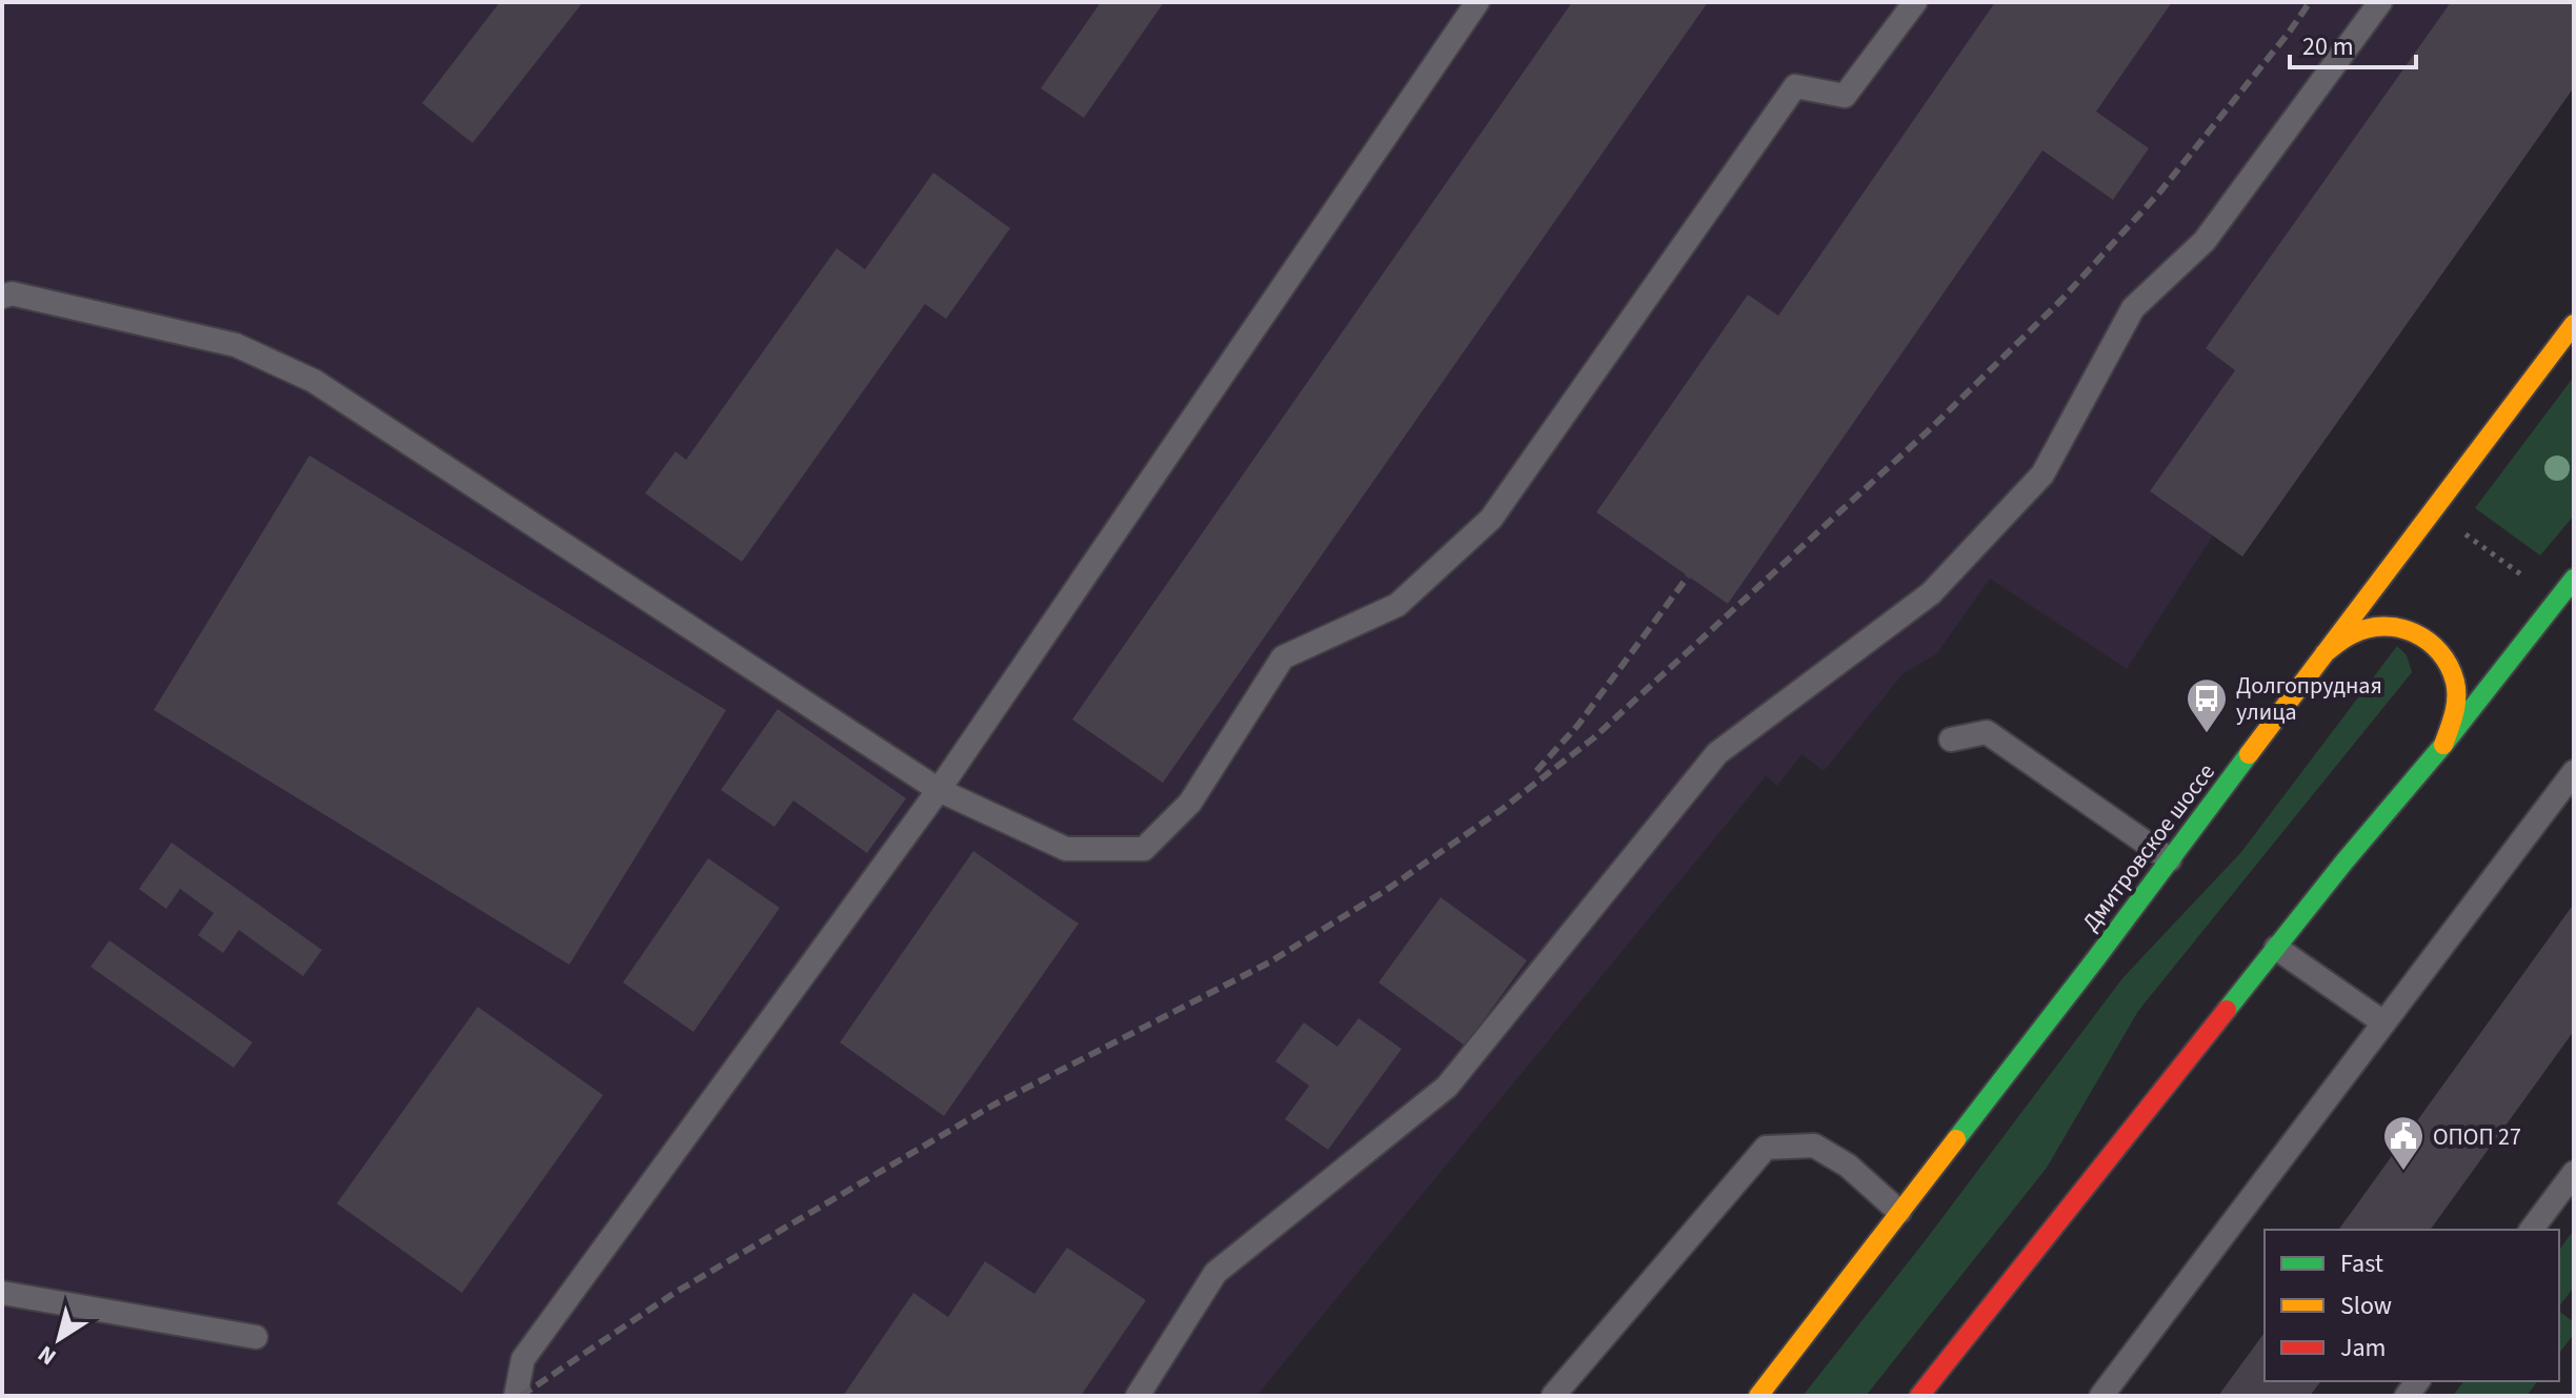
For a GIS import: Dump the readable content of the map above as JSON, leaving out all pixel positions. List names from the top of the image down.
{
  "streets": {
    "main road": ["Дмитровское шоссе"]
  },
  "places": {
    "bus stop": ["Долгопрудная улица"],
    "public building": ["ОПОП 27"]
  },
  "legend": ["Fast", "Slow", "Jam"],
  "scale_bar": "20 m",
  "north": "bottom left"
}
